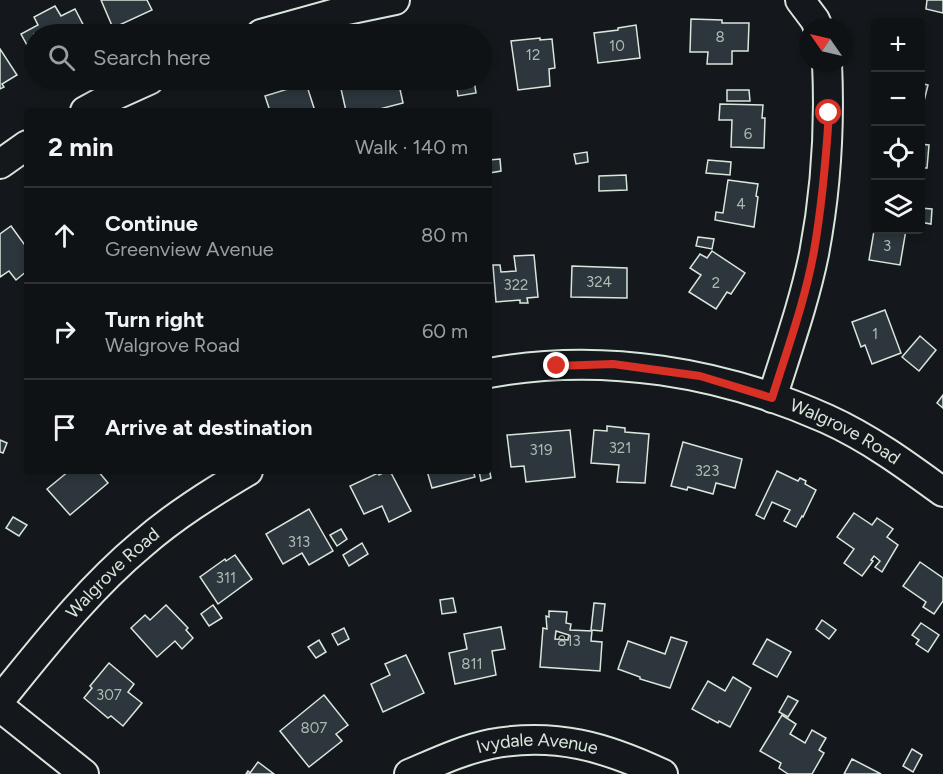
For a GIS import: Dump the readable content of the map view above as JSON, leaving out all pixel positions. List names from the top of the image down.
{
  "streets": {
    "street": ["Walgrove Road", "Ivydale Avenue"]
  },
  "house_numbers": [
    "8",
    "10",
    "12",
    "6",
    "4",
    "3",
    "324",
    "2",
    "322",
    "1",
    "321",
    "319",
    "323",
    "313",
    "311",
    "813",
    "811",
    "307",
    "807"
  ],
  "north": "top left",
  "page": {
    "map_buttons": ["+", "−"],
    "search": "Search here",
    "heading": ["2 min", "Walk · 140 m"],
    "list": [
      ["Continue", "Greenview Avenue", "80 m"],
      ["Turn right", "Walgrove Road", "60 m"],
      "Arrive at destination"
    ]
  }
}
